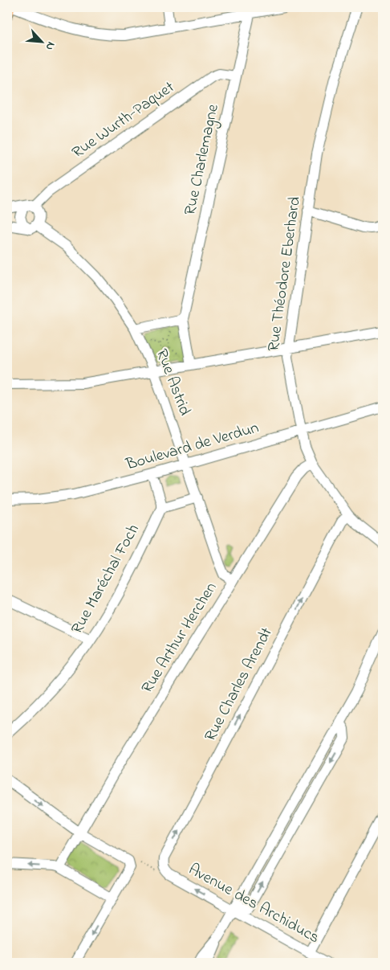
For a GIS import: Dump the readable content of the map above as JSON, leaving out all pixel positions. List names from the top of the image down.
{
  "streets": {
    "street": [
      "Rue Wurth-Paquet",
      "Rue Charlemagne",
      "Rue Théodore Eberhard",
      "Rue Astrid",
      "Boulevard de Verdun",
      "Rue Maréchal Foch",
      "Rue Arthur Herchen",
      "Rue Charles Arendt",
      "Avenue des Archiducs"
    ]
  },
  "crossings": [
    ["Rue Wurth-Paquet", "Rue Charlemagne"],
    ["Rue Wurth-Paquet", "Rue Astrid"],
    ["Rue Théodore Eberhard", "Boulevard de Verdun"],
    ["Rue Théodore Eberhard", "Rue Arthur Herchen"],
    ["Rue Théodore Eberhard", "Rue Charles Arendt"],
    ["Rue Astrid", "Boulevard de Verdun"],
    ["Rue Astrid", "Rue Arthur Herchen"],
    ["Rue Charles Arendt", "Avenue des Archiducs"]
  ],
  "one_way": ["Avenue des Archiducs"],
  "north": "bottom right"
}
